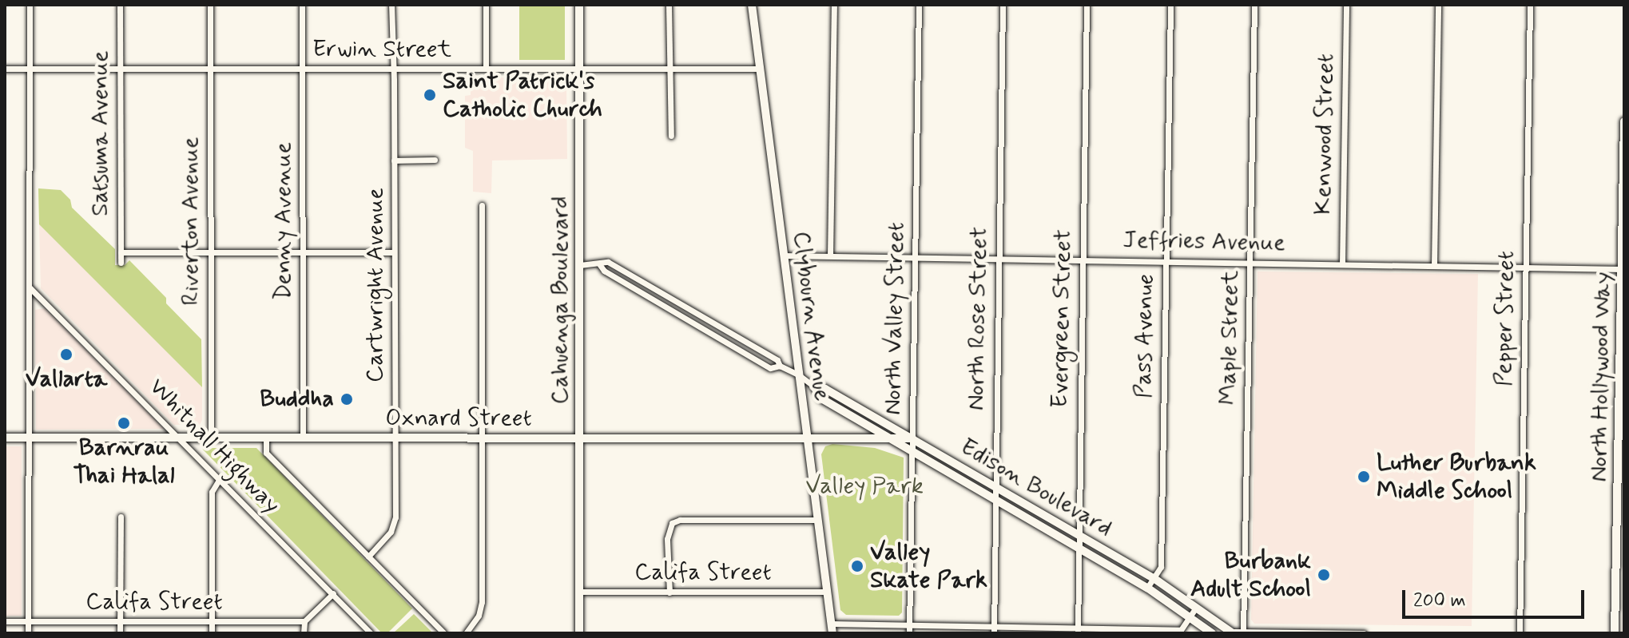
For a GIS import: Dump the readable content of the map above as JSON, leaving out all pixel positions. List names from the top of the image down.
{
  "streets": {
    "main road": [
      "Cahuenga Boulevard",
      "Clybourn Avenue",
      "North Hollywood Way",
      "Oxnard Street",
      "Edison Boulevard"
    ],
    "street": [
      "Erwin Street",
      "Satsuma Avenue",
      "Kenwood Street",
      "Riverton Avenue",
      "Denny Avenue",
      "Jeffries Avenue",
      "Cartwright Avenue",
      "North Valley Street",
      "North Rose Street",
      "Evergreen Street",
      "Pepper Street",
      "Pass Avenue",
      "Maple Street",
      "Whitnall Highway",
      "Califa Street"
    ]
  },
  "crossings": [
    ["Erwin Street", "Satsuma Avenue"],
    ["Erwin Street", "Riverton Avenue"],
    ["Erwin Street", "Denny Avenue"],
    ["Erwin Street", "Cartwright Avenue"],
    ["Erwin Street", "Cahuenga Boulevard"],
    ["Erwin Street", "Clybourn Avenue"],
    ["Kenwood Street", "Jeffries Avenue"],
    ["Riverton Avenue", "Oxnard Street"],
    ["Denny Avenue", "Oxnard Street"],
    ["Jeffries Avenue", "Clybourn Avenue"],
    ["Jeffries Avenue", "North Valley Street"],
    ["Jeffries Avenue", "North Rose Street"],
    ["Jeffries Avenue", "Evergreen Street"],
    ["Jeffries Avenue", "Pepper Street"],
    ["Jeffries Avenue", "Pass Avenue"],
    ["Jeffries Avenue", "Maple Street"],
    ["Jeffries Avenue", "North Hollywood Way"],
    ["Cartwright Avenue", "Oxnard Street"],
    ["Cartwright Avenue", "Whitnall Highway"],
    ["Cahuenga Boulevard", "Oxnard Street"],
    ["Cahuenga Boulevard", "Edison Boulevard"],
    ["Cahuenga Boulevard", "Califa Street"],
    ["Clybourn Avenue", "Oxnard Street"],
    ["Clybourn Avenue", "Edison Boulevard"],
    ["Clybourn Avenue", "Califa Street"],
    ["North Valley Street", "Oxnard Street"],
    ["North Valley Street", "Edison Boulevard"],
    ["North Rose Street", "Edison Boulevard"],
    ["Evergreen Street", "Edison Boulevard"],
    ["Pass Avenue", "Edison Boulevard"],
    ["Oxnard Street", "Whitnall Highway"],
    ["Oxnard Street", "Edison Boulevard"]
  ],
  "parks": ["Valley Park"],
  "places": [
    "Saint Patrick's Catholic Church",
    "Vallarta",
    "Buddha",
    "Barnrau Thai Halal",
    "Luther Burbank Middle School",
    "Valley Skate Park",
    "Burbank Adult School"
  ],
  "scale_bar": "200 m"
}
